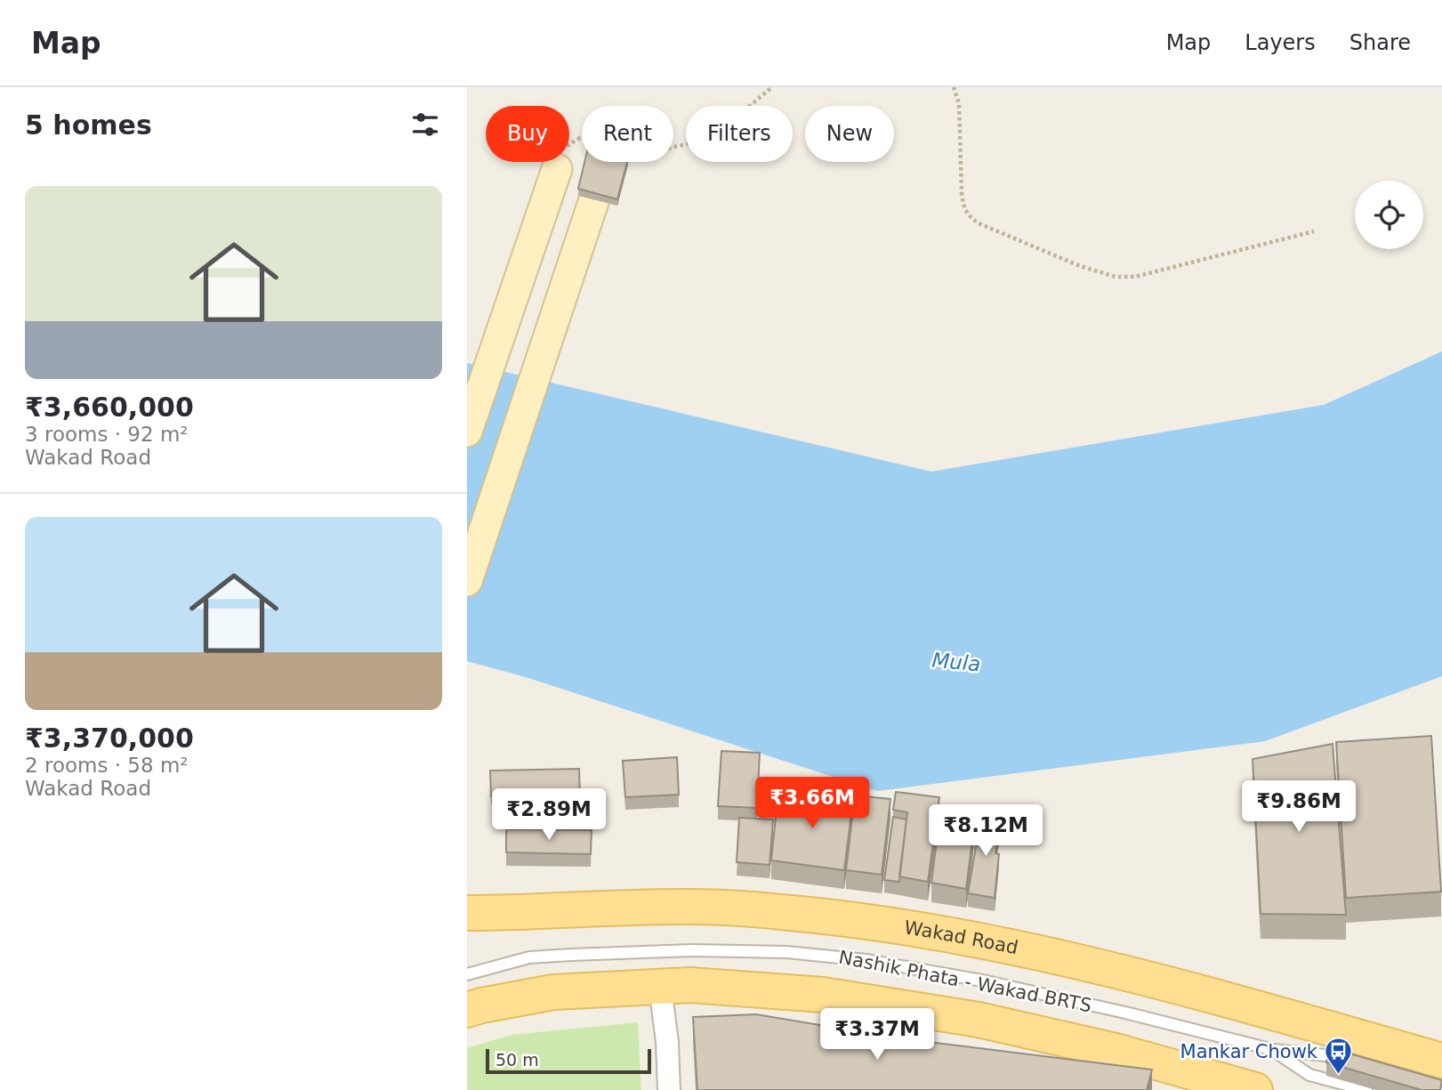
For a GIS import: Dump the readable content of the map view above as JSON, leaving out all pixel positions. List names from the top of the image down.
{
  "streets": {
    "main road": ["Wakad Road"],
    "lane": ["Nashik Phata - Wakad BRTS"]
  },
  "water": ["Mula"],
  "places": {
    "bus stop": ["Mankar Chowk"]
  },
  "scale_bar": "50 m",
  "page": {
    "header": "Map",
    "nav": ["Map", "Layers", "Share"],
    "heading": "5 homes",
    "chip": [
      "Buy",
      "Rent",
      "Filters",
      "New"
    ],
    "list": [
      {
        "name": "₹3,660,000",
        "note": "3 rooms · 92 m² · Wakad Road"
      },
      {
        "name": "₹3,370,000",
        "note": "2 rooms · 58 m² · Wakad Road"
      }
    ],
    "price": [
      "₹3.66M",
      "₹9.86M",
      "₹2.89M",
      "₹8.12M",
      "₹3.37M"
    ],
    "scale": "50 m"
  }
}
